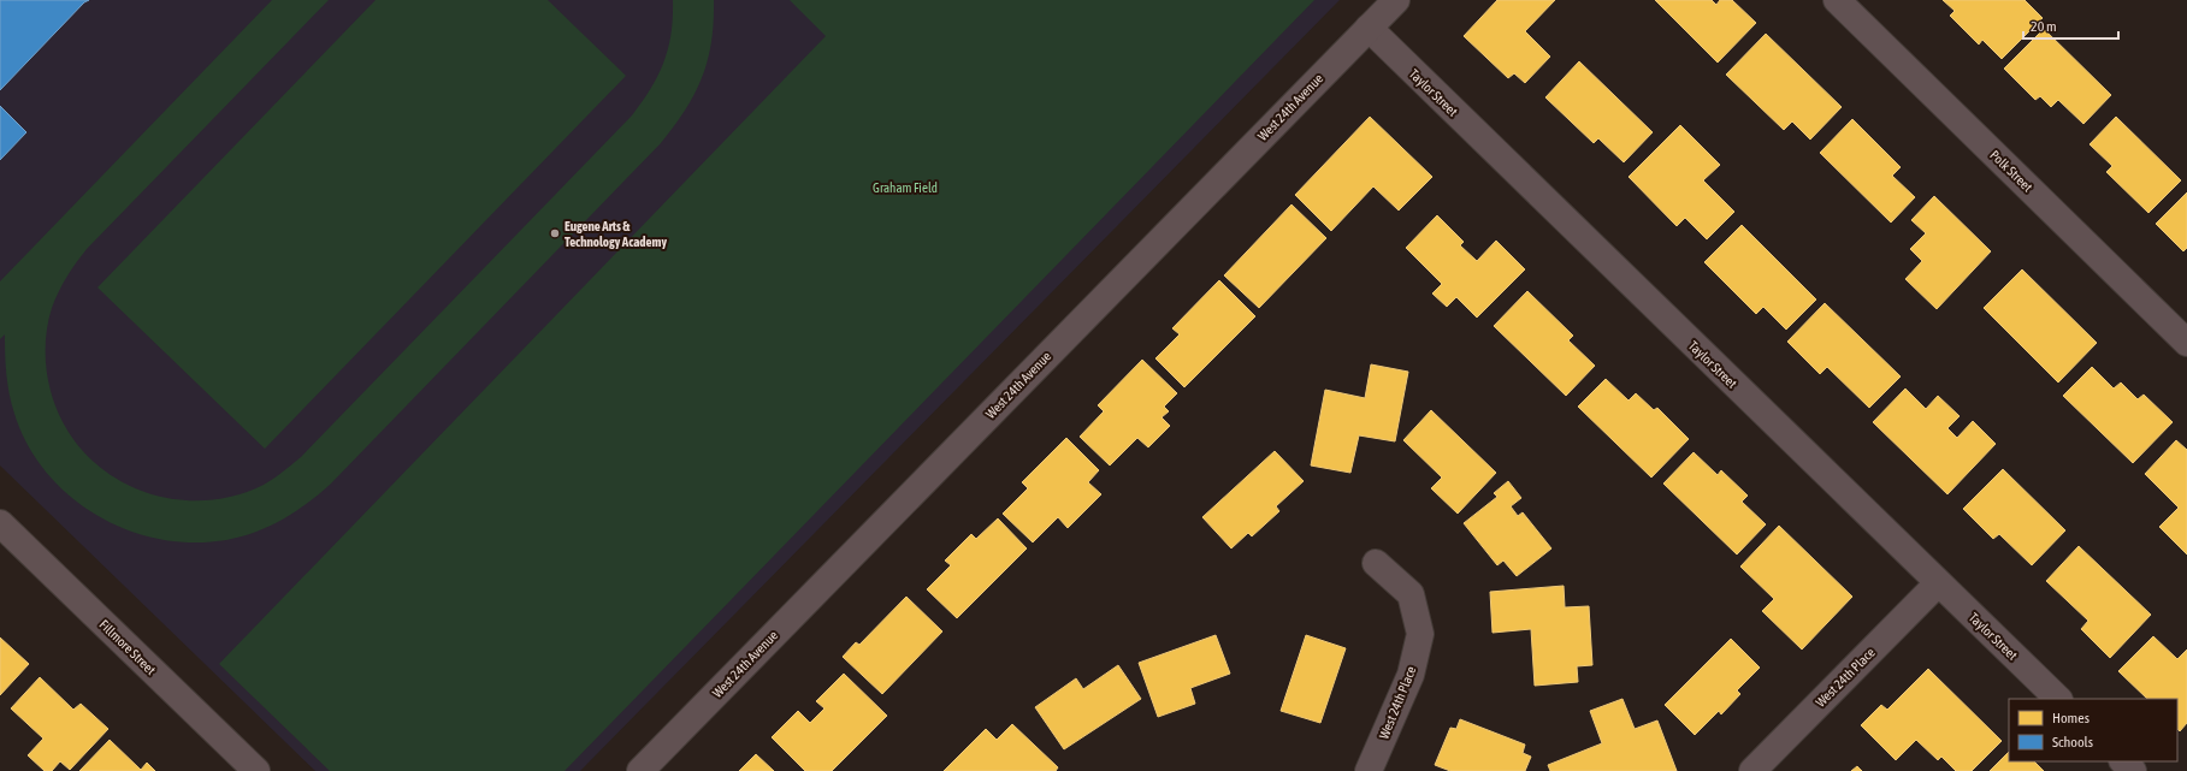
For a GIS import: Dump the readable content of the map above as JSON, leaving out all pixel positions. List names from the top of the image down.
{
  "streets": {
    "street": [
      "Taylor Street",
      "West 24th Avenue",
      "Polk Street",
      "Fillmore Street",
      "West 24th Place"
    ]
  },
  "crossings": [
    ["Taylor Street", "West 24th Avenue"],
    ["Taylor Street", "West 24th Place"]
  ],
  "parks": ["Graham Field"],
  "places": ["Eugene Arts & Technology Academy"],
  "legend": ["Homes", "Schools"],
  "scale_bar": "20 m"
}
